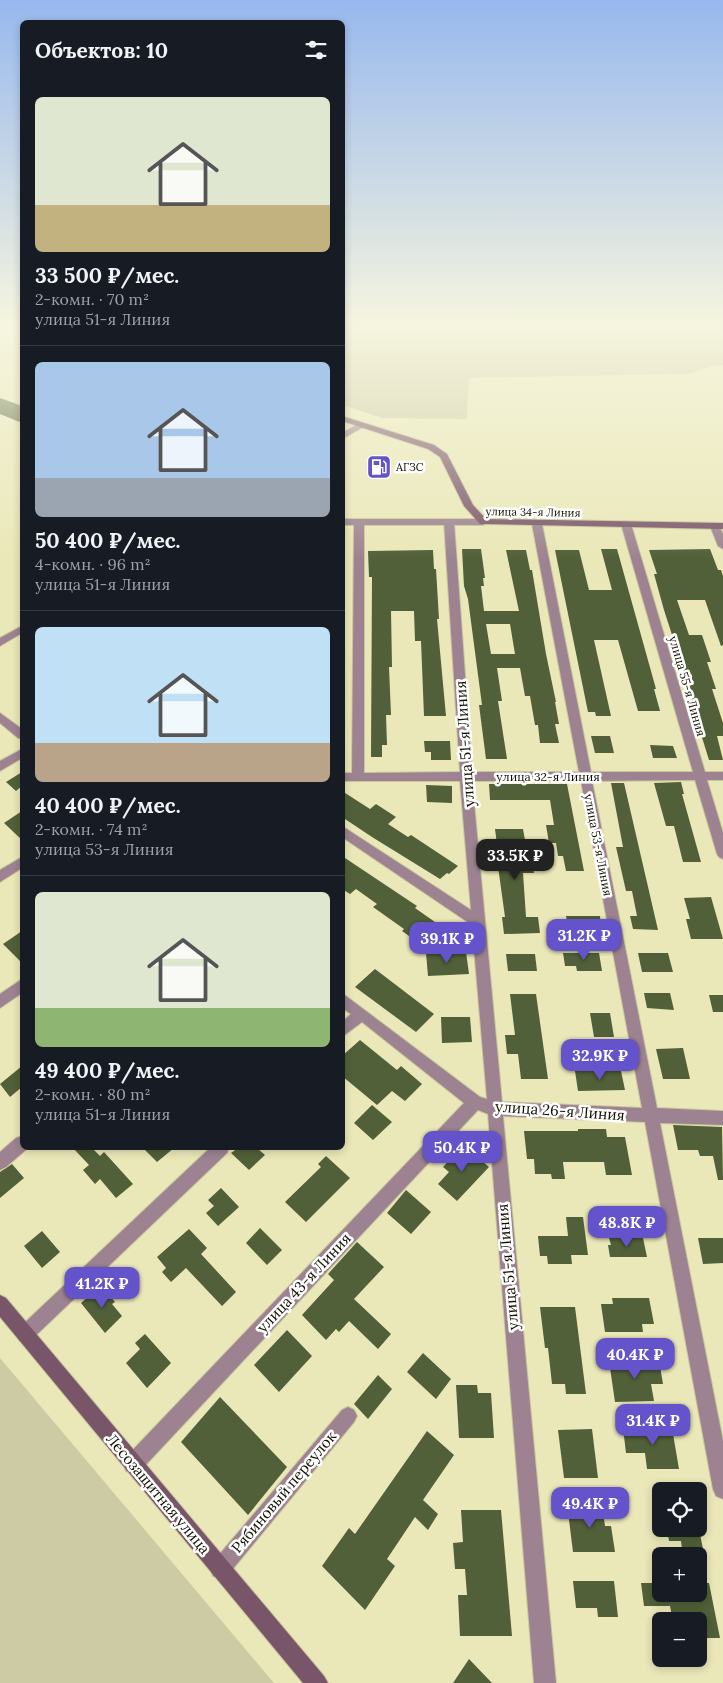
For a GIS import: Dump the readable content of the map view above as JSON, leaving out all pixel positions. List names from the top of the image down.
{
  "streets": {
    "main road": ["улица 34-я Линия", "Лесозащитная улица"],
    "street": [
      "улица 55-я Линия",
      "улица 51-я Линия",
      "улица 32-я Линия",
      "улица 53-я Линия",
      "улица 26-я Линия",
      "улица 43-я Линия",
      "Рябиновый переулок"
    ]
  },
  "crossings": [
    ["улица 34-я Линия", "улица 55-я Линия"],
    ["улица 34-я Линия", "улица 51-я Линия"],
    ["улица 34-я Линия", "улица 53-я Линия"],
    ["улица 55-я Линия", "улица 32-я Линия"],
    ["улица 51-я Линия", "улица 32-я Линия"],
    ["улица 51-я Линия", "улица 26-я Линия"],
    ["улица 32-я Линия", "улица 53-я Линия"],
    ["улица 53-я Линия", "улица 26-я Линия"],
    ["улица 26-я Линия", "улица 43-я Линия"],
    ["улица 43-я Линия", "Лесозащитная улица"],
    ["Рябиновый переулок", "Лесозащитная улица"]
  ],
  "places": {
    "fuel station": ["АГЗС"]
  },
  "page": {
    "heading": "Объектов: 10",
    "list": [
      {
        "name": "33 500 ₽/мес.",
        "note": "2-комн. · 70 m² · улица 51-я Линия"
      },
      {
        "name": "50 400 ₽/мес.",
        "note": "4-комн. · 96 m² · улица 51-я Линия"
      },
      {
        "name": "40 400 ₽/мес.",
        "note": "2-комн. · 74 m² · улица 53-я Линия"
      },
      {
        "name": "49 400 ₽/мес.",
        "note": "2-комн. · 80 m² · улица 51-я Линия"
      }
    ],
    "price": [
      "33.5K ₽",
      "31.2K ₽",
      "39.1K ₽",
      "32.9K ₽",
      "50.4K ₽",
      "48.8K ₽",
      "41.2K ₽",
      "40.4K ₽",
      "31.4K ₽",
      "49.4K ₽"
    ],
    "map_buttons": ["+", "−"]
  }
}
